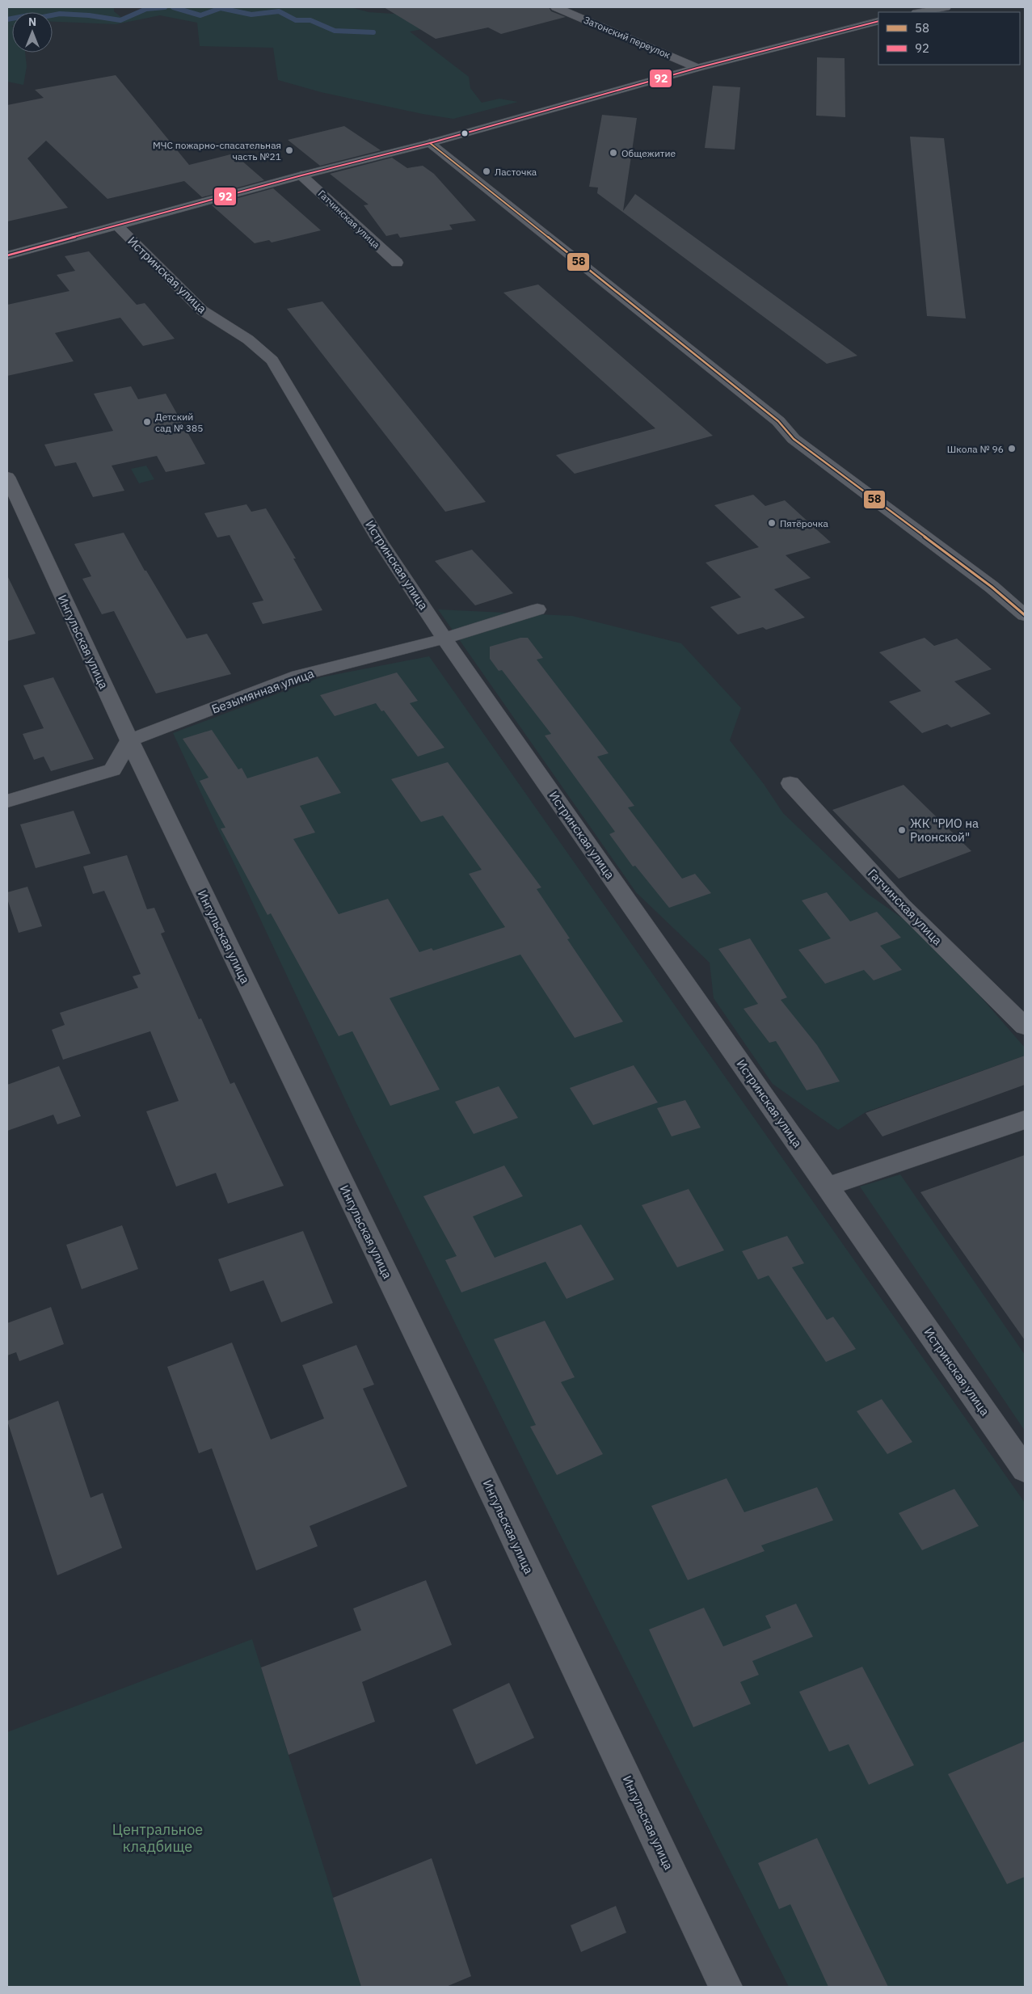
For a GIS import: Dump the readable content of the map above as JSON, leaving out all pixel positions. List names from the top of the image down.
{
  "streets": {
    "street": [
      "Затонский переулок",
      "Гатчинская улица",
      "Истринская улица",
      "Ингульская улица",
      "Безымянная улица"
    ]
  },
  "crossings": [
    ["Истринская улица", "Безымянная улица"],
    ["Ингульская улица", "Безымянная улица"]
  ],
  "parks": ["Центральное кладбище"],
  "places": [
    "МЧС пожарно-спасательная часть №21",
    "Общежитие",
    "Ласточка",
    "Детский сад № 385",
    "Школа № 96",
    "Пятёрочка",
    "ЖК \"РИО на Рионской\""
  ],
  "lines": ["transit line 92", "transit line 58"],
  "legend": ["58", "92"],
  "north": "top"
}
